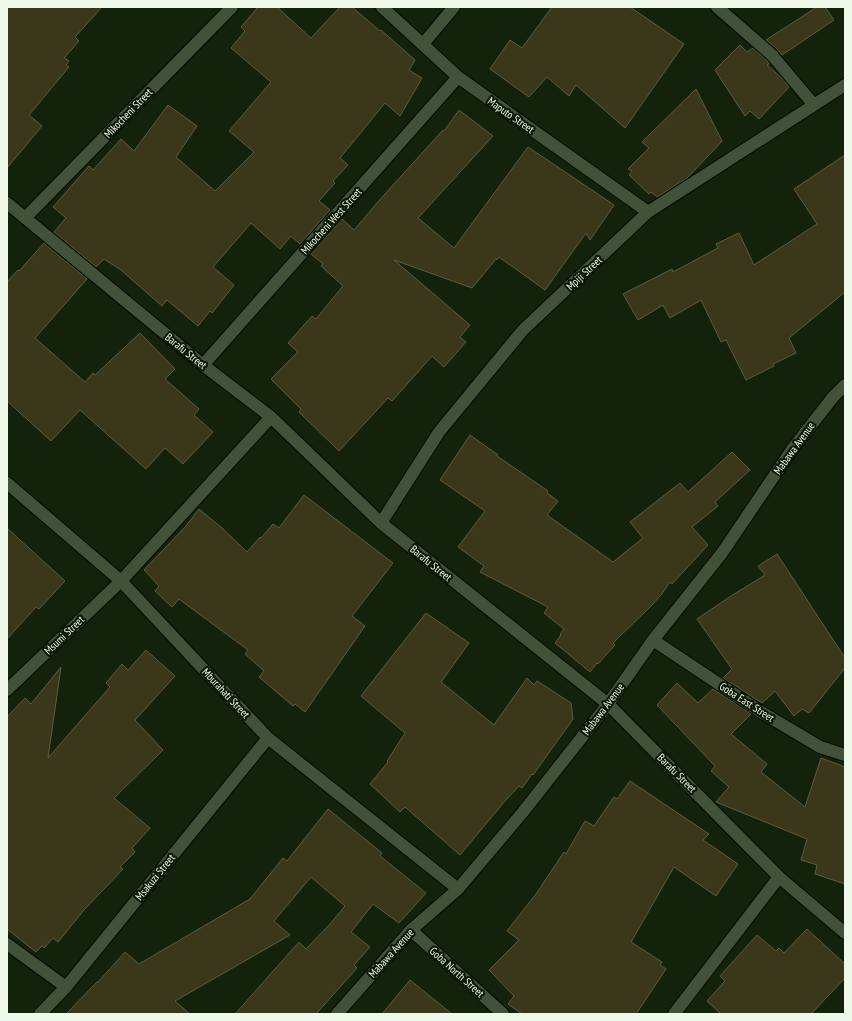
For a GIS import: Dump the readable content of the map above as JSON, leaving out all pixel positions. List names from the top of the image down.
{
  "streets": {
    "street": [
      "Mikocheni Street",
      "Maputo Street",
      "Mikocheni West Street",
      "Mpiji Street",
      "Barafu Street",
      "Mabawa Avenue",
      "Msumi Street",
      "Mburahati Street",
      "Goba East Street",
      "Msakuzi Street",
      "Goba North Street"
    ]
  },
  "crossings": [
    ["Mikocheni Street", "Barafu Street"],
    ["Maputo Street", "Mikocheni West Street"],
    ["Maputo Street", "Mpiji Street"],
    ["Mikocheni West Street", "Barafu Street"],
    ["Mpiji Street", "Barafu Street"],
    ["Barafu Street", "Mabawa Avenue"],
    ["Barafu Street", "Msumi Street"],
    ["Mabawa Avenue", "Mburahati Street"],
    ["Mabawa Avenue", "Goba East Street"],
    ["Mabawa Avenue", "Goba North Street"],
    ["Msumi Street", "Mburahati Street"],
    ["Mburahati Street", "Msakuzi Street"]
  ]
}
